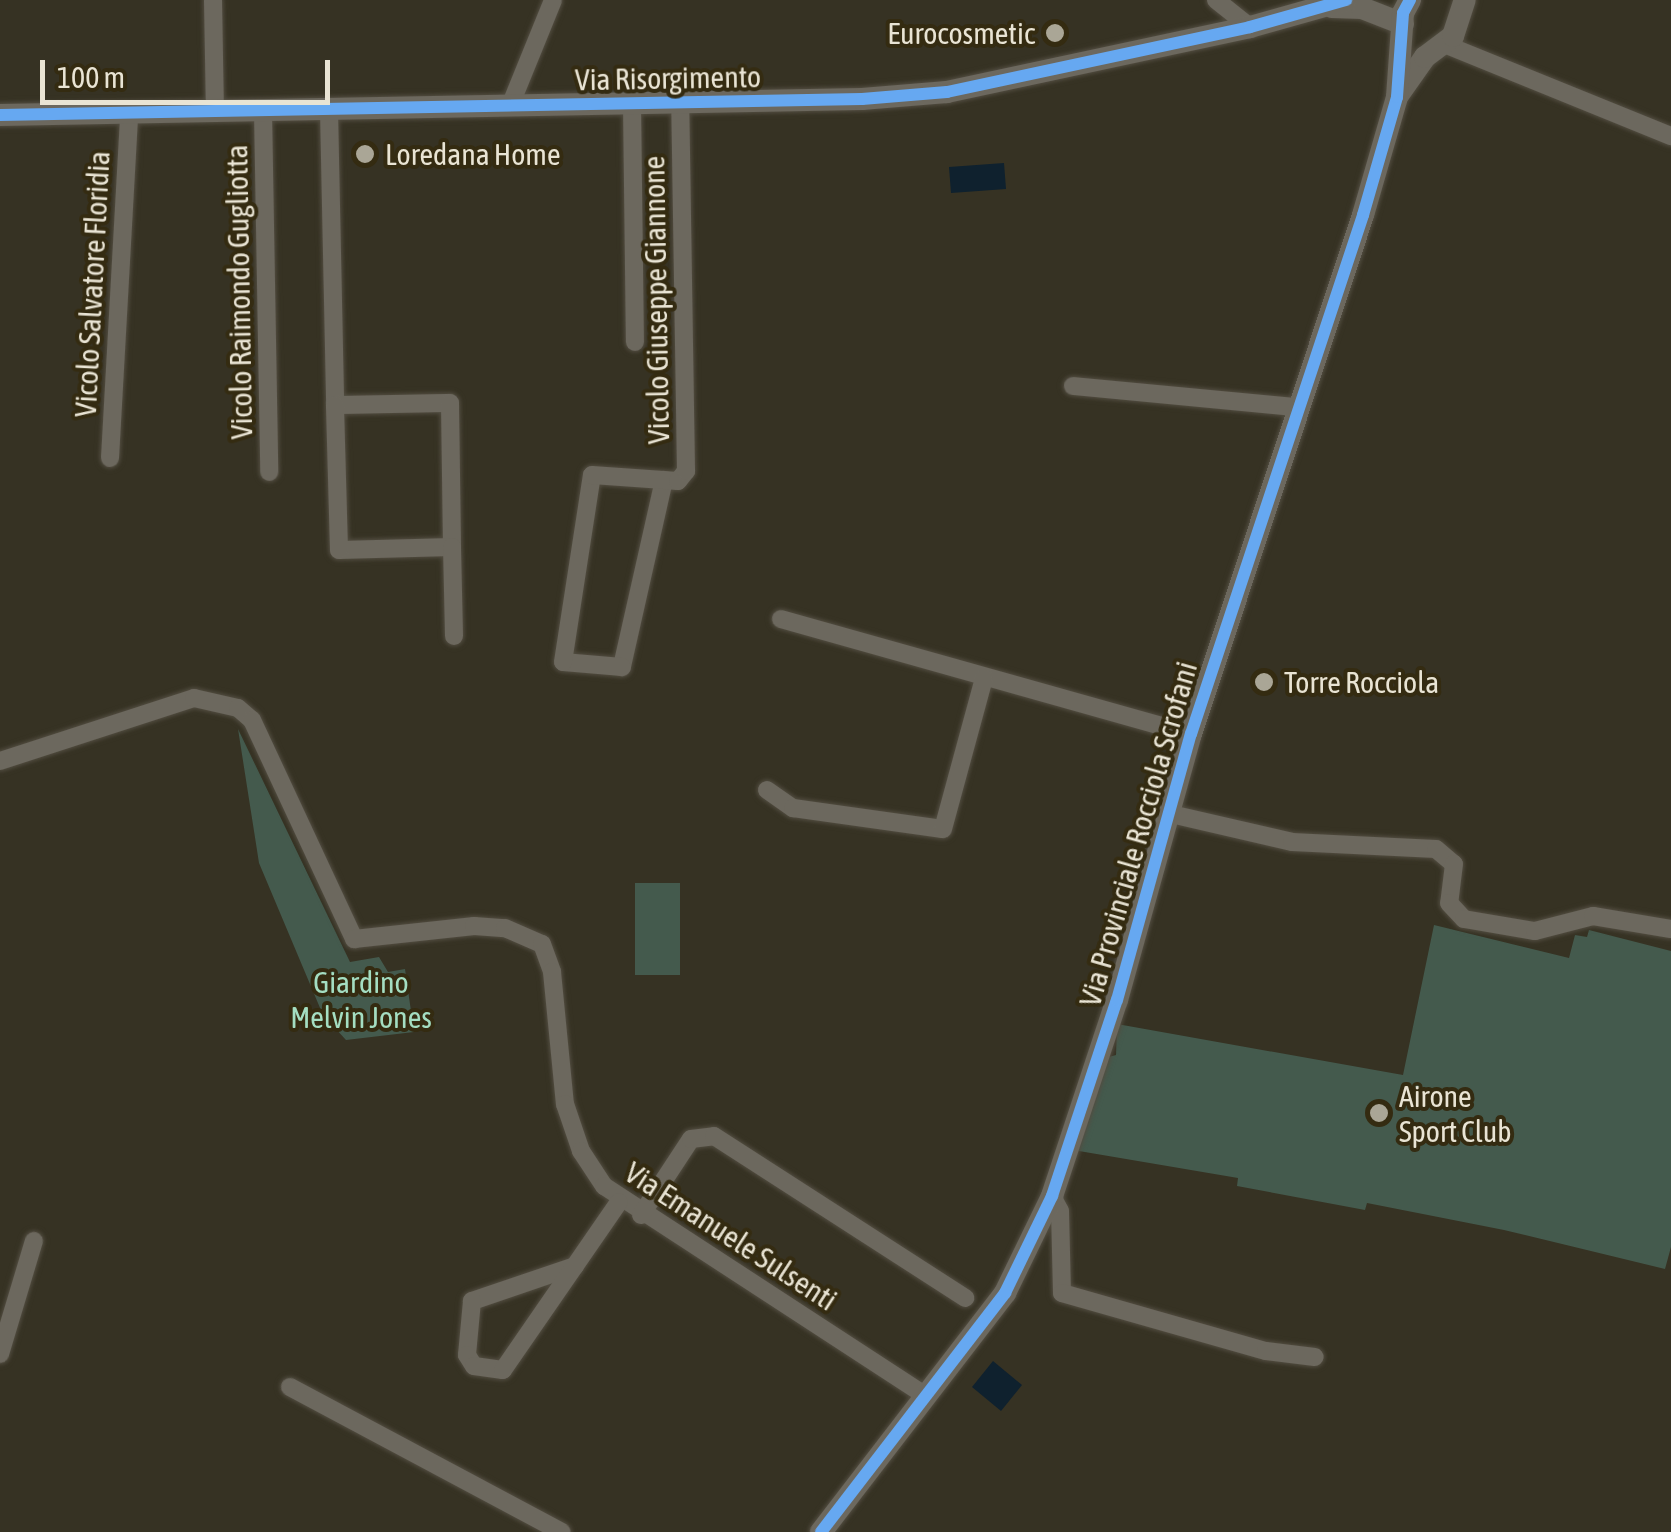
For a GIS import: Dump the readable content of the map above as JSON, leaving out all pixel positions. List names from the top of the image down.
{
  "streets": {
    "street": [
      "Via Risorgimento",
      "Vicolo Salvatore Floridia",
      "Vicolo Raimondo Gugliotta",
      "Vicolo Giuseppe Giannone",
      "Via Provinciale Rocciola Scrofani",
      "Via Emanuele Sulsenti"
    ]
  },
  "crossings": [
    ["Via Risorgimento", "Vicolo Salvatore Floridia"],
    ["Via Risorgimento", "Vicolo Raimondo Gugliotta"],
    ["Via Risorgimento", "Vicolo Giuseppe Giannone"],
    ["Via Provinciale Rocciola Scrofani", "Via Emanuele Sulsenti"]
  ],
  "parks": ["Giardino Melvin Jones"],
  "places": [
    "Eurocosmetic",
    "Loredana Home",
    "Torre Rocciola",
    "Airone Sport Club"
  ],
  "scale_bar": "100 m"
}
